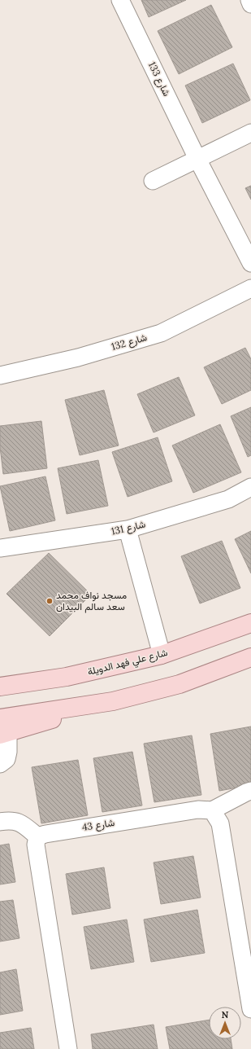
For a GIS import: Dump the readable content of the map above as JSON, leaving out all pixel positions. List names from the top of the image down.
{
  "streets": {
    "main road": ["شارع علي فهد الدويلة"],
    "street": [
      "شارع 133",
      "شارع 132",
      "شارع 131",
      "شارع 43"
    ]
  },
  "places": ["مسجد نواف محمد سعد سالم البيدان"],
  "north": "top"
}
